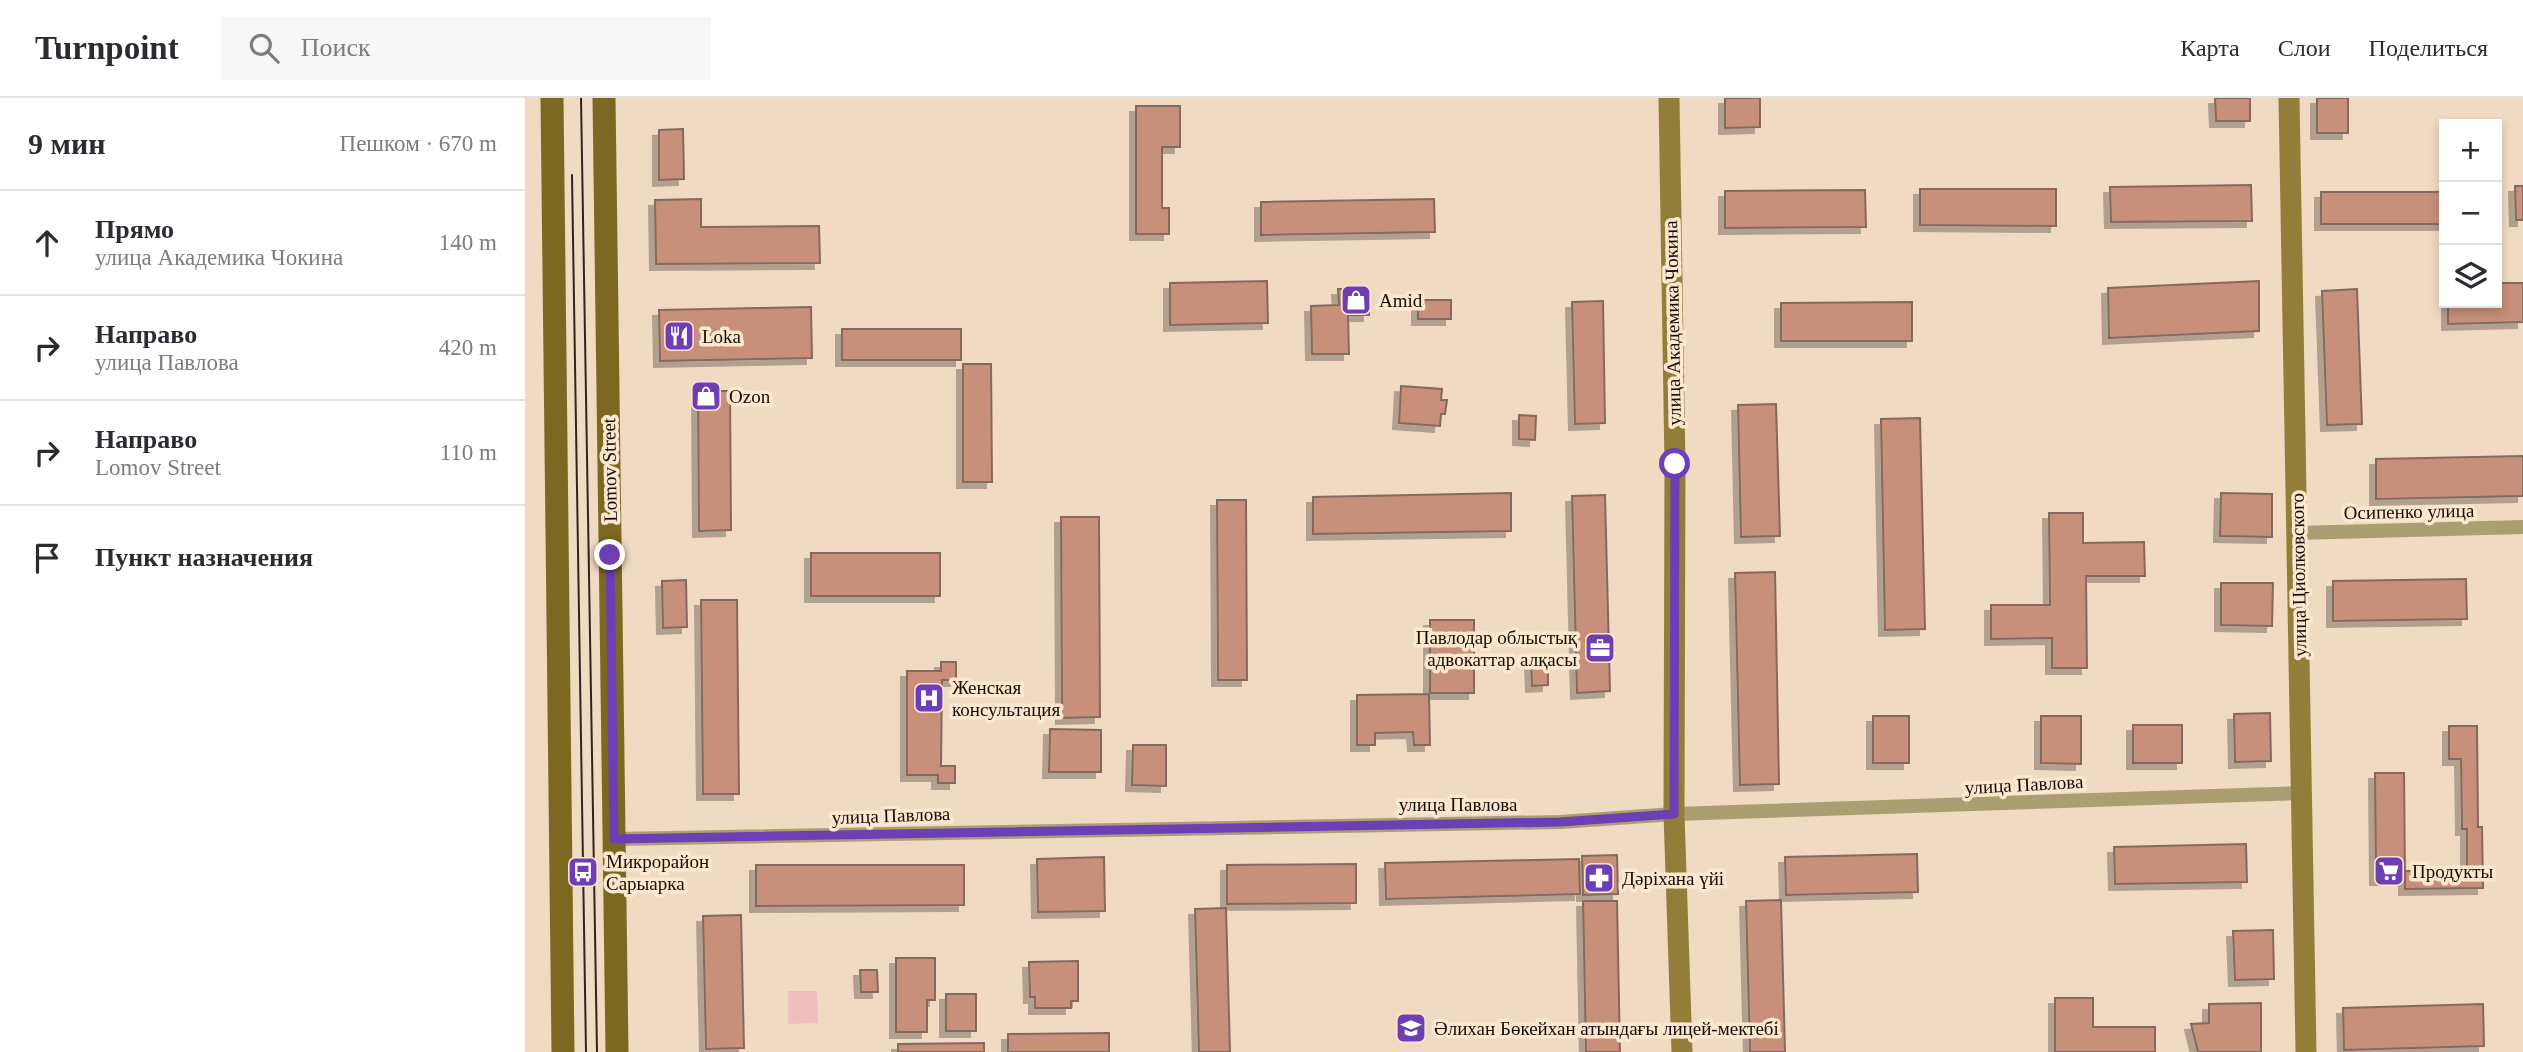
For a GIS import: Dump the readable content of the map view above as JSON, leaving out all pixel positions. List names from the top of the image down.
{
  "streets": {
    "main road": ["Lomov Street"],
    "street": [
      "улица Академика Чокина",
      "Осипенко улица",
      "улица Циолковского",
      "улица Павлова"
    ]
  },
  "crossings": [
    ["улица Академика Чокина", "улица Павлова"],
    ["Lomov Street", "улица Павлова"],
    ["Осипенко улица", "улица Циолковского"],
    ["улица Циолковского", "улица Павлова"]
  ],
  "places": {
    "shop": ["Amid", "Ozon"],
    "restaurant": ["Loka"],
    "office": ["Павлодар облыстық адвокаттар алқасы"],
    "hospital": ["Женская консультация"],
    "supermarket": ["Продукты"],
    "bus stop": ["Микрорайон Сарыарка"],
    "pharmacy": ["Дәріхана үйі"],
    "school or university": ["Әлихан Бөкейхан атындағы лицей-мектебі"]
  },
  "page": {
    "header": "Turnpoint",
    "search": "Поиск",
    "nav": ["Карта", "Слои", "Поделиться"],
    "heading": ["9 мин", "Пешком · 670 m"],
    "map_buttons": ["+", "−"],
    "list": [
      ["Прямо", "улица Академика Чокина", "140 m"],
      ["Направо", "улица Павлова", "420 m"],
      ["Направо", "Lomov Street", "110 m"],
      "Пункт назначения"
    ]
  }
}
